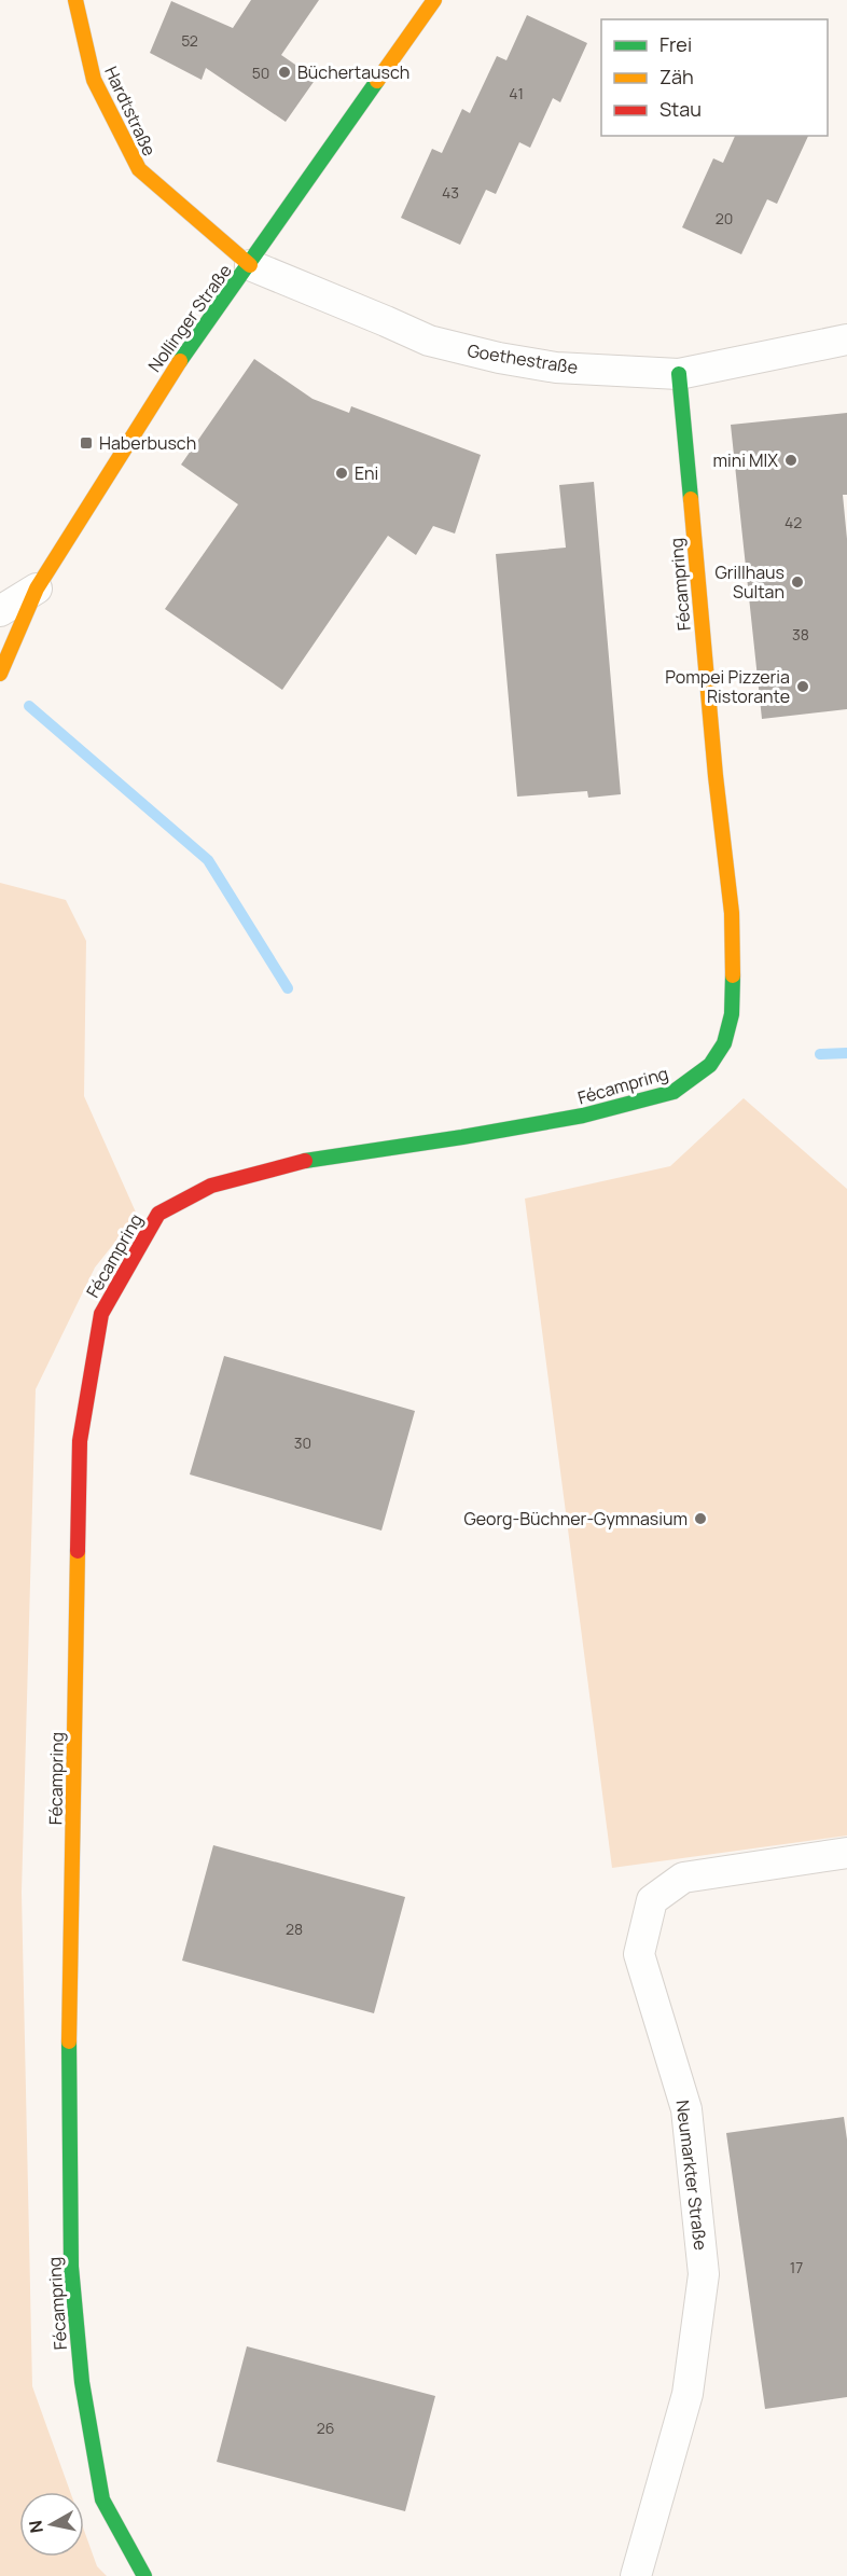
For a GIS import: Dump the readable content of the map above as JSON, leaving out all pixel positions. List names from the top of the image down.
{
  "streets": {
    "street": [
      "Hardtstraße",
      "Nollinger Straße",
      "Goethestraße",
      "Fécampring",
      "Neumarkter Straße"
    ]
  },
  "crossings": [
    ["Hardtstraße", "Nollinger Straße"],
    ["Hardtstraße", "Goethestraße"],
    ["Nollinger Straße", "Goethestraße"],
    ["Goethestraße", "Fécampring"]
  ],
  "places": {
    "other": [
      "Büchertausch",
      "mini MIX",
      "Eni",
      "Grillhaus Sultan",
      "Pompei Pizzeria Ristorante",
      "Georg-Büchner-Gymnasium"
    ],
    "transit": ["Haberbusch"]
  },
  "house_numbers": [
    "52",
    "50",
    "41",
    "43",
    "20",
    "42",
    "38",
    "30",
    "28",
    "17",
    "26"
  ],
  "legend": ["Frei", "Zäh", "Stau"],
  "north": "left"
}
